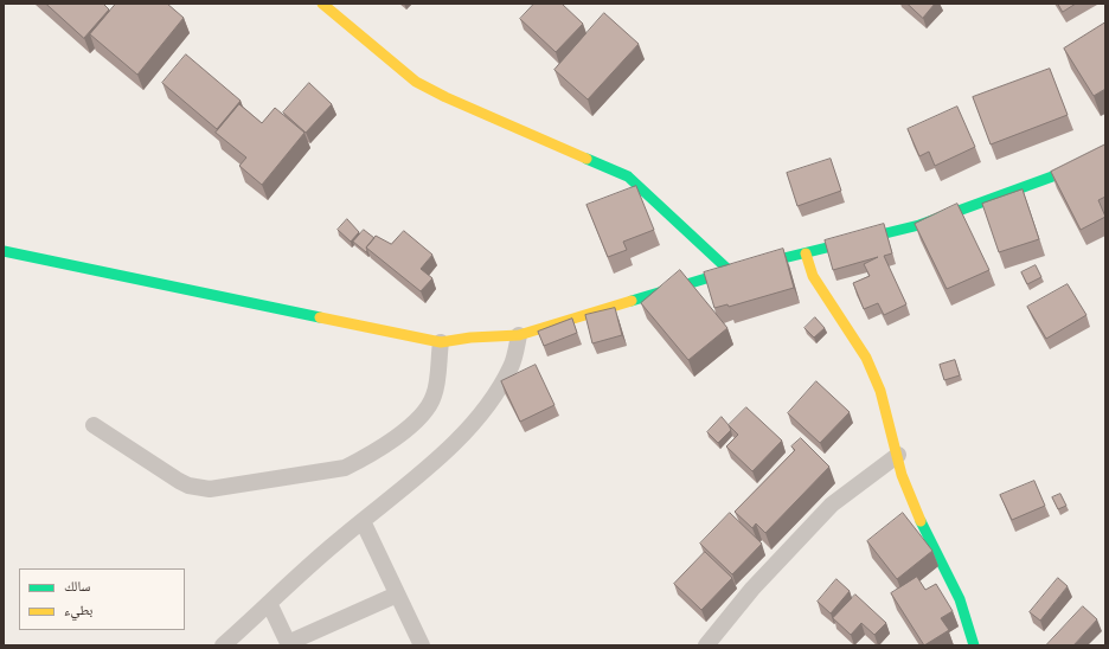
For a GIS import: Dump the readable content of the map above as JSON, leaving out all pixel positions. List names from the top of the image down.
{
  "legend": ["سالك", "بطيء"]
}
